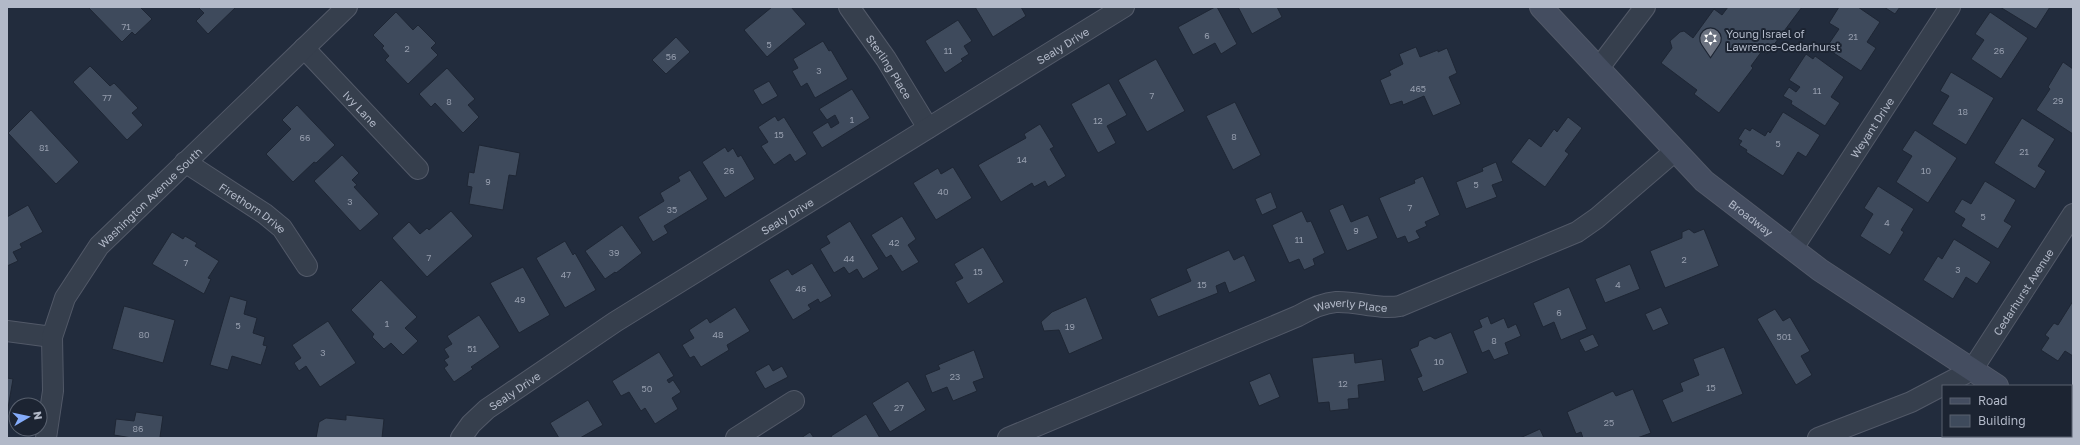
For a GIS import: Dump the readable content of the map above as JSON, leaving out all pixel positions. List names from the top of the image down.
{
  "streets": {
    "main road": ["Broadway"],
    "street": [
      "Sealy Drive",
      "Sterling Place",
      "Ivy Lane",
      "Weyant Drive",
      "Washington Avenue South",
      "Firethorn Drive",
      "Cedarhurst Avenue",
      "Waverly Place"
    ]
  },
  "crossings": [
    ["Sealy Drive", "Sterling Place"],
    ["Ivy Lane", "Washington Avenue South"],
    ["Weyant Drive", "Broadway"],
    ["Washington Avenue South", "Firethorn Drive"],
    ["Broadway", "Cedarhurst Avenue"],
    ["Broadway", "Waverly Place"]
  ],
  "places": {
    "synagogue": ["Young Israel of Lawrence-Cedarhurst"]
  },
  "house_numbers": [
    "71",
    "6",
    "21",
    "5",
    "2",
    "11",
    "26",
    "56",
    "3",
    "465",
    "11",
    "7",
    "77",
    "29",
    "8",
    "18",
    "1",
    "12",
    "15",
    "8",
    "66",
    "5",
    "81",
    "21",
    "14",
    "26",
    "10",
    "9",
    "5",
    "40",
    "3",
    "7",
    "35",
    "5",
    "4",
    "9",
    "11",
    "42",
    "39",
    "7",
    "44",
    "2",
    "7",
    "3",
    "15",
    "47",
    "15",
    "4",
    "46",
    "49",
    "6",
    "1",
    "5",
    "19",
    "80",
    "48",
    "501",
    "8",
    "51",
    "3",
    "10",
    "23",
    "12",
    "15",
    "50",
    "27",
    "25",
    "86"
  ],
  "legend": ["Road", "Building"],
  "north": "right"
}
